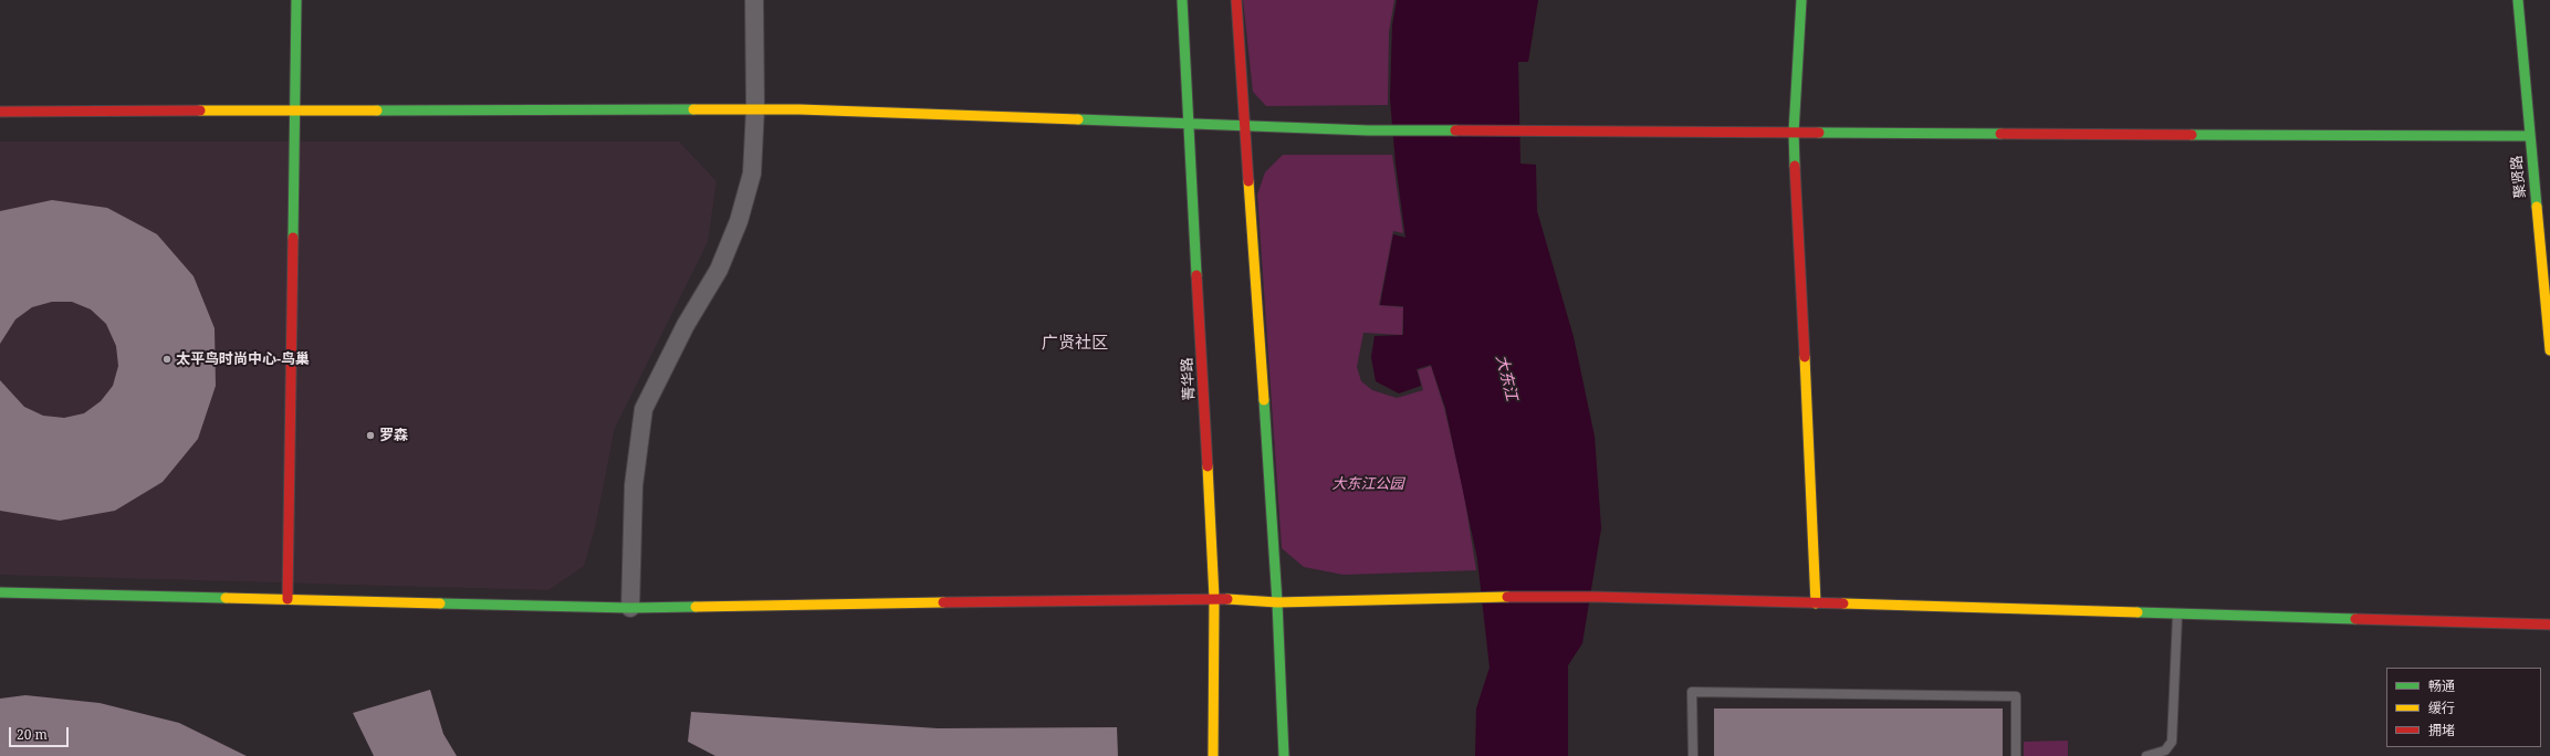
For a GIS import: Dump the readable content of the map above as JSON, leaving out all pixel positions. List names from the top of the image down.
{
  "streets": {
    "street": ["聚贤路", "菁华路"]
  },
  "districts": ["广贤社区"],
  "water": ["大东江"],
  "parks": ["大东江公园"],
  "places": ["太平鸟时尚中心-鸟巢", "罗森"],
  "legend": ["畅通", "缓行", "拥堵"],
  "scale_bar": "20 m"
}
